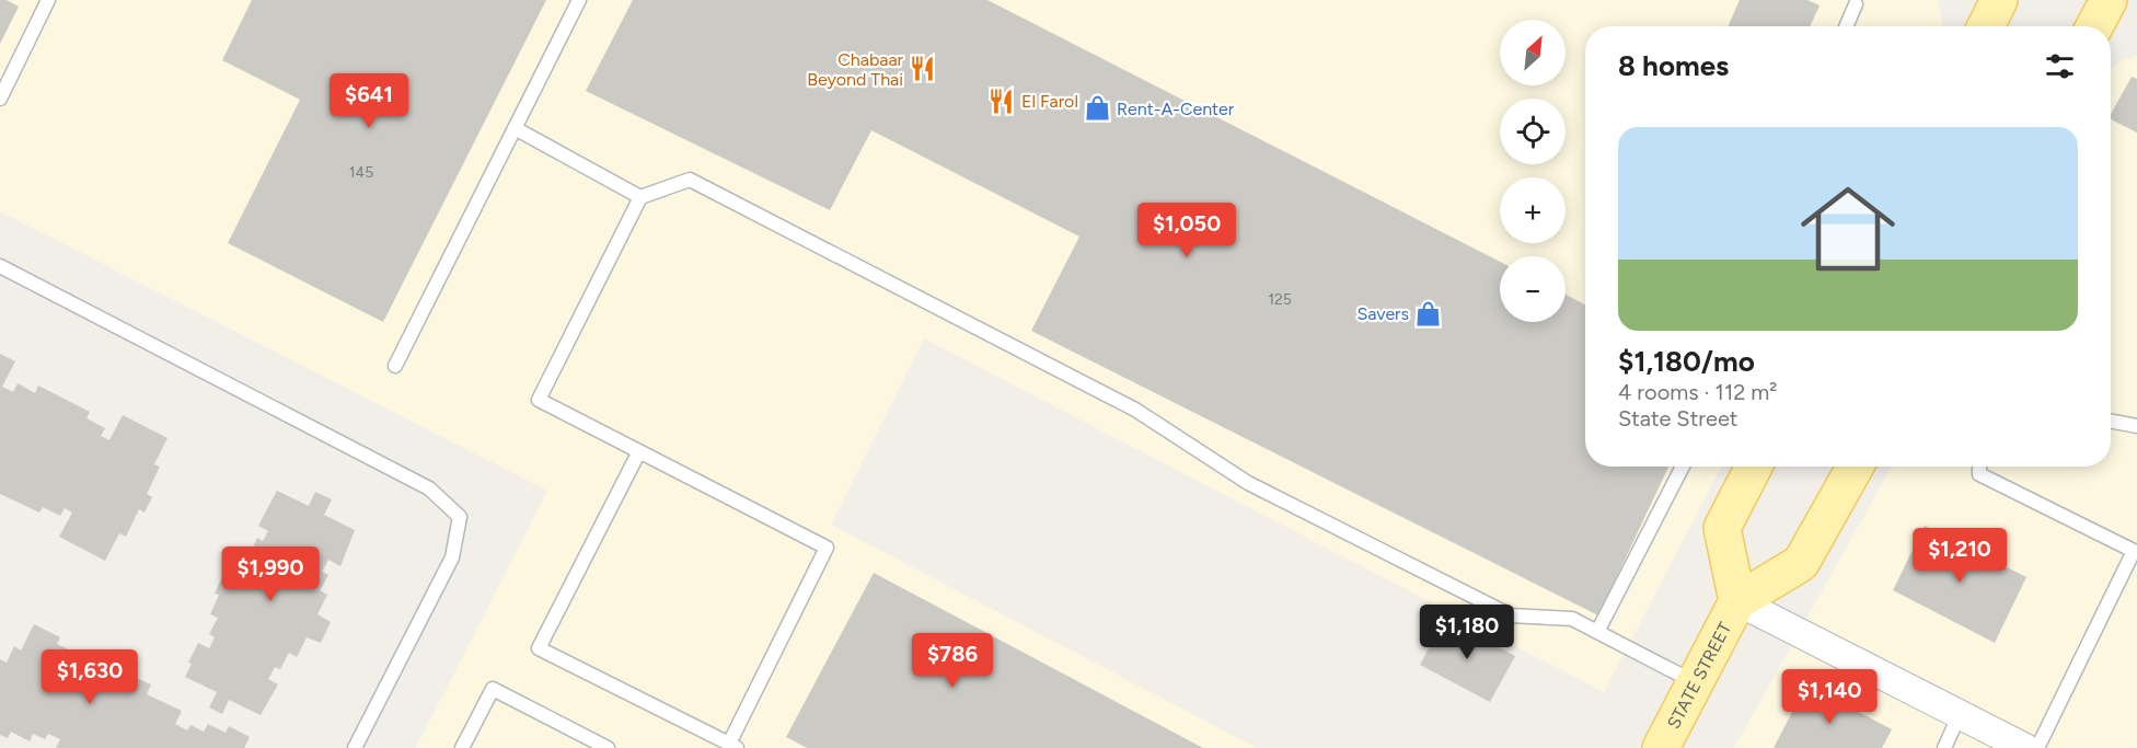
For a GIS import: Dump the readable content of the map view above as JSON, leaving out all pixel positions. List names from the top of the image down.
{
  "streets": {
    "main road": ["STATE STREET"]
  },
  "places": {
    "restaurant": ["Chabaar Beyond Thai", "El Farol"],
    "shop": ["Rent-A-Center", "Savers"]
  },
  "house_numbers": ["145", "125"],
  "north": "top right",
  "page": {
    "map_buttons": ["+", "−"],
    "heading": "8 homes",
    "price": [
      "$641",
      "$1,050",
      "$1,210",
      "$1,990",
      "$1,180",
      "$786",
      "$1,630",
      "$1,140"
    ],
    "list": [
      {
        "name": "$1,180/mo",
        "note": "4 rooms · 112 m² · State Street"
      }
    ]
  }
}
